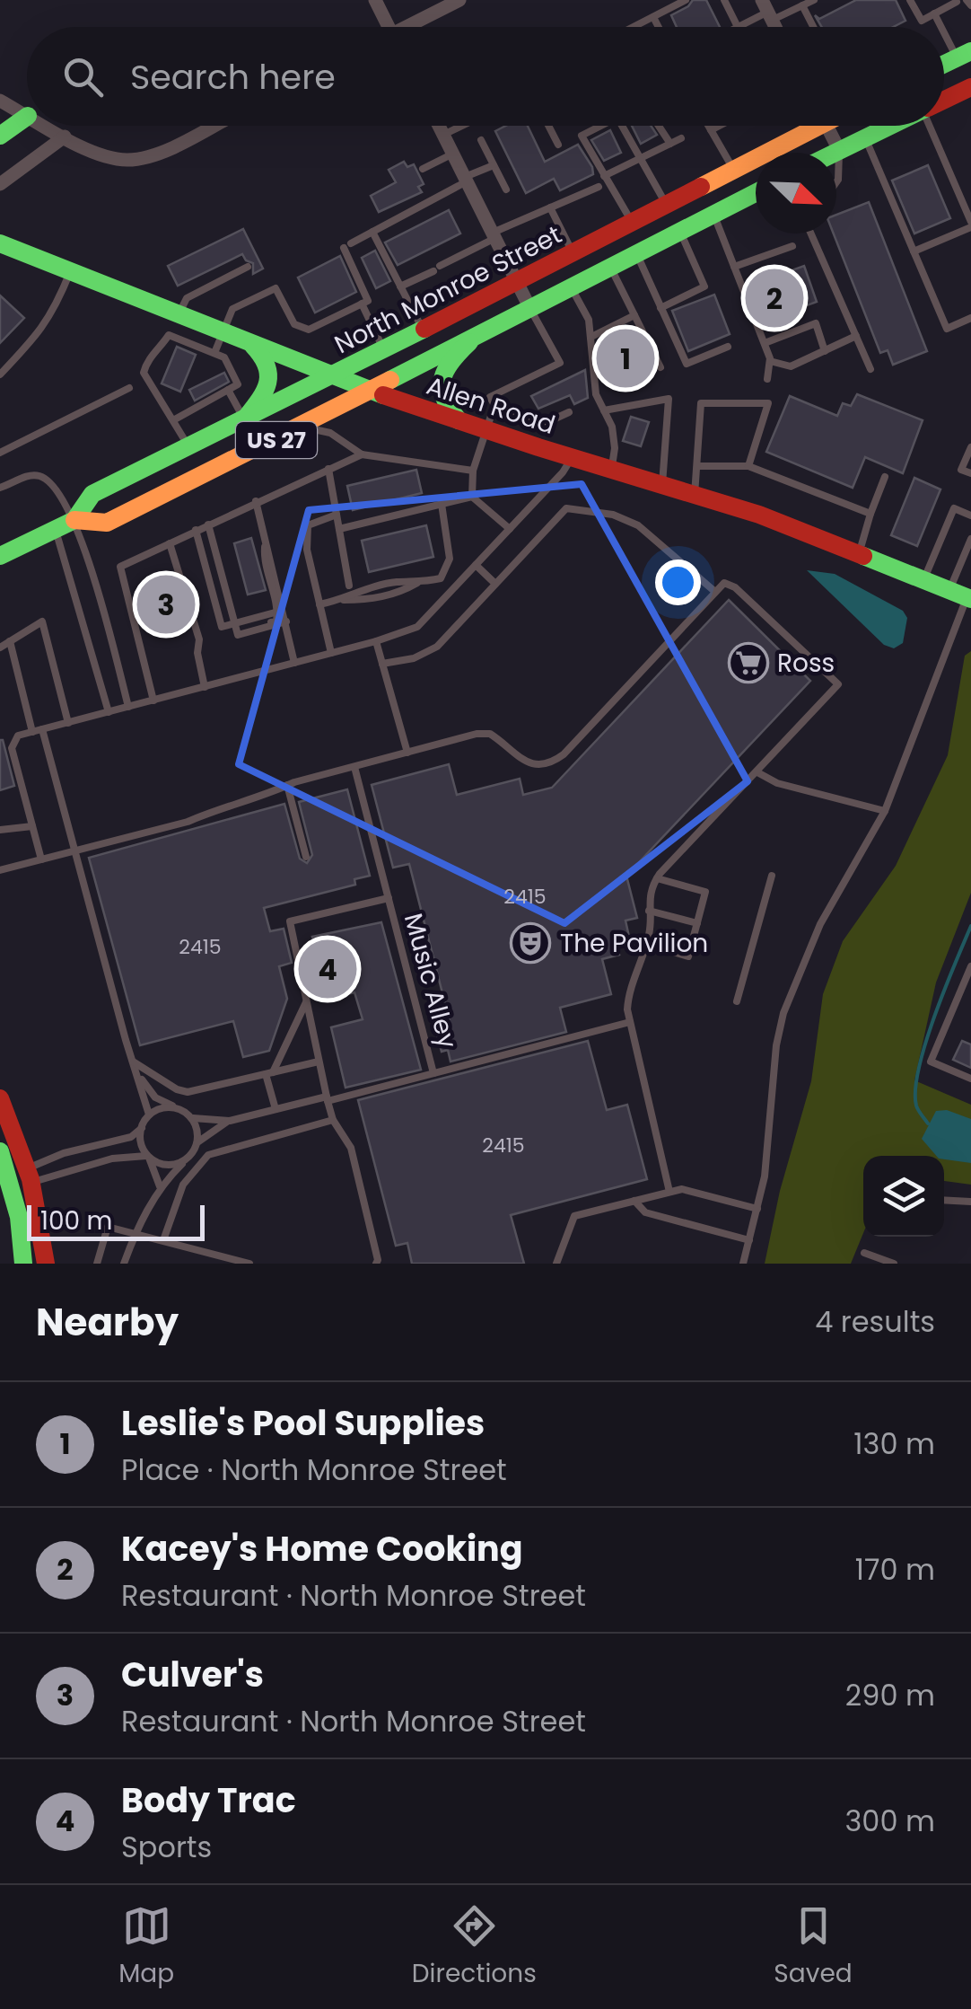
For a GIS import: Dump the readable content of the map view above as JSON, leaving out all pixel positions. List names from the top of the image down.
{
  "streets": {
    "main road": ["North Monroe Street", "Allen Road", "US 27"],
    "lane": ["Music Alley"]
  },
  "crossings": [
    ["North Monroe Street", "Allen Road"]
  ],
  "places": {
    "supermarket": ["Ross"],
    "theatre": ["The Pavilion"]
  },
  "house_numbers": ["2415", "2415", "2415"],
  "scale_bar": "100 m",
  "north": "bottom right",
  "page": {
    "search": "Search here",
    "pins": [
      "2",
      "1",
      "3",
      "4"
    ],
    "scale": "100 m",
    "heading": ["Nearby", "4 results"],
    "list": [
      {
        "mark": "1",
        "name": "Leslie's Pool Supplies",
        "note": "Place · North Monroe Street",
        "value": "130 m"
      },
      {
        "mark": "2",
        "name": "Kacey's Home Cooking",
        "note": "Restaurant · North Monroe Street",
        "value": "170 m"
      },
      {
        "mark": "3",
        "name": "Culver's",
        "note": "Restaurant · North Monroe Street",
        "value": "290 m"
      },
      {
        "mark": "4",
        "name": "Body Trac",
        "note": "Sports",
        "value": "300 m"
      }
    ],
    "nav": ["Map", "Directions", "Saved"]
  }
}
